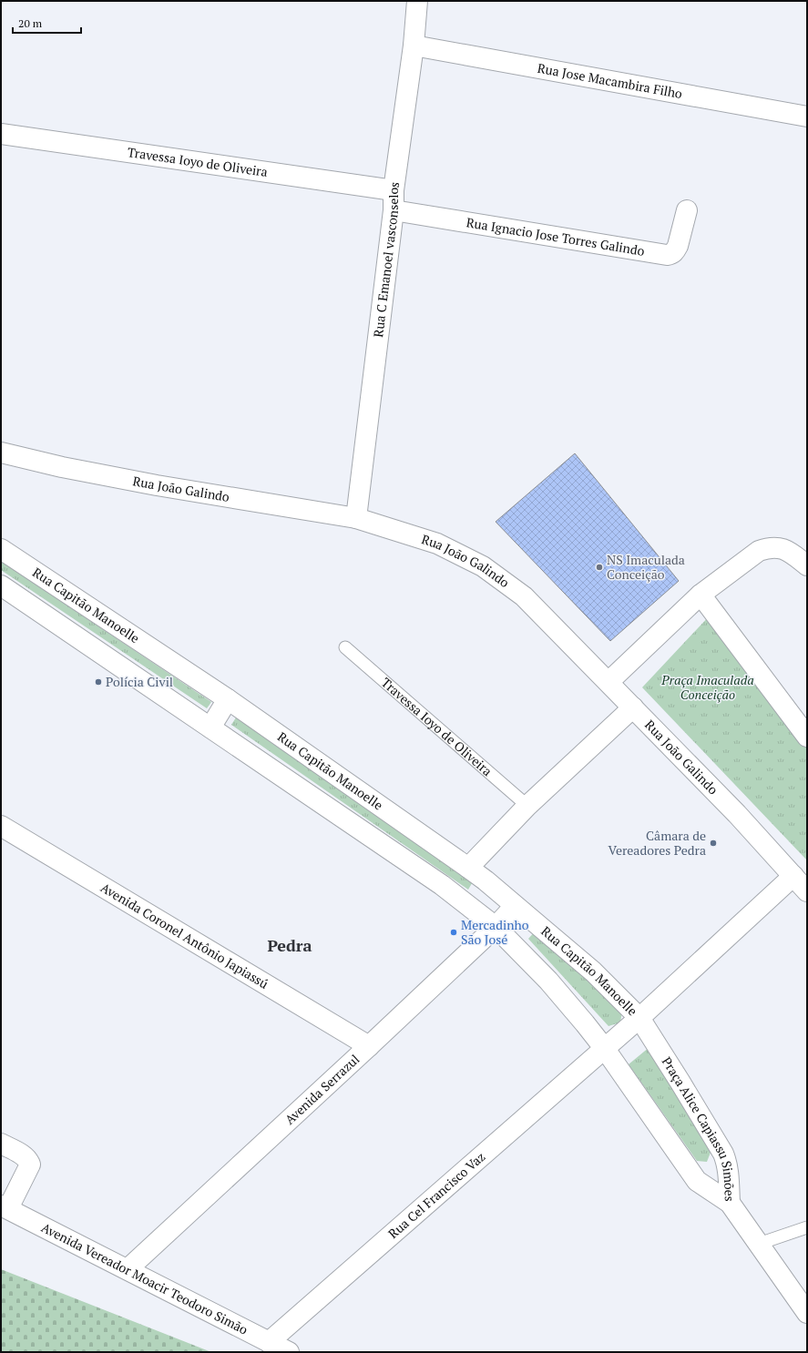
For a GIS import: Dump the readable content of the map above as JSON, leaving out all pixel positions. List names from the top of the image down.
{
  "streets": {
    "street": [
      "Rua Jose Macambira Filho",
      "Travessa Ioyo de Oliveira",
      "Rua Ignacio Jose Torres Galindo",
      "Rua C Emanoel vasconselos",
      "Rua João Galindo",
      "Rua Capitão Manoelle",
      "Avenida Coronel Antônio Japiassú",
      "Avenida Serrazul",
      "Praça Alice Capiassu Simões",
      "Rua Cel Francisco Vaz",
      "Avenida Vereador Moacir Teodoro Simão"
    ]
  },
  "crossings": [
    ["Rua Jose Macambira Filho", "Rua C Emanoel vasconselos"],
    ["Travessa Ioyo de Oliveira", "Rua C Emanoel vasconselos"],
    ["Rua Ignacio Jose Torres Galindo", "Rua C Emanoel vasconselos"],
    ["Rua C Emanoel vasconselos", "Rua João Galindo"],
    ["Rua João Galindo", "Rua Cel Francisco Vaz"],
    ["Rua Capitão Manoelle", "Avenida Serrazul"],
    ["Rua Capitão Manoelle", "Praça Alice Capiassu Simões"],
    ["Rua Capitão Manoelle", "Rua Cel Francisco Vaz"],
    ["Avenida Coronel Antônio Japiassú", "Avenida Serrazul"],
    ["Avenida Serrazul", "Avenida Vereador Moacir Teodoro Simão"],
    ["Praça Alice Capiassu Simões", "Rua Cel Francisco Vaz"],
    ["Rua Cel Francisco Vaz", "Avenida Vereador Moacir Teodoro Simão"]
  ],
  "districts": ["Pedra"],
  "parks": ["Praça Imaculada Conceição"],
  "places": [
    "NS Imaculada Conceição",
    "Polícia Civil",
    "Câmara de Vereadores Pedra",
    "Mercadinho São José"
  ],
  "scale_bar": "20 m"
}
